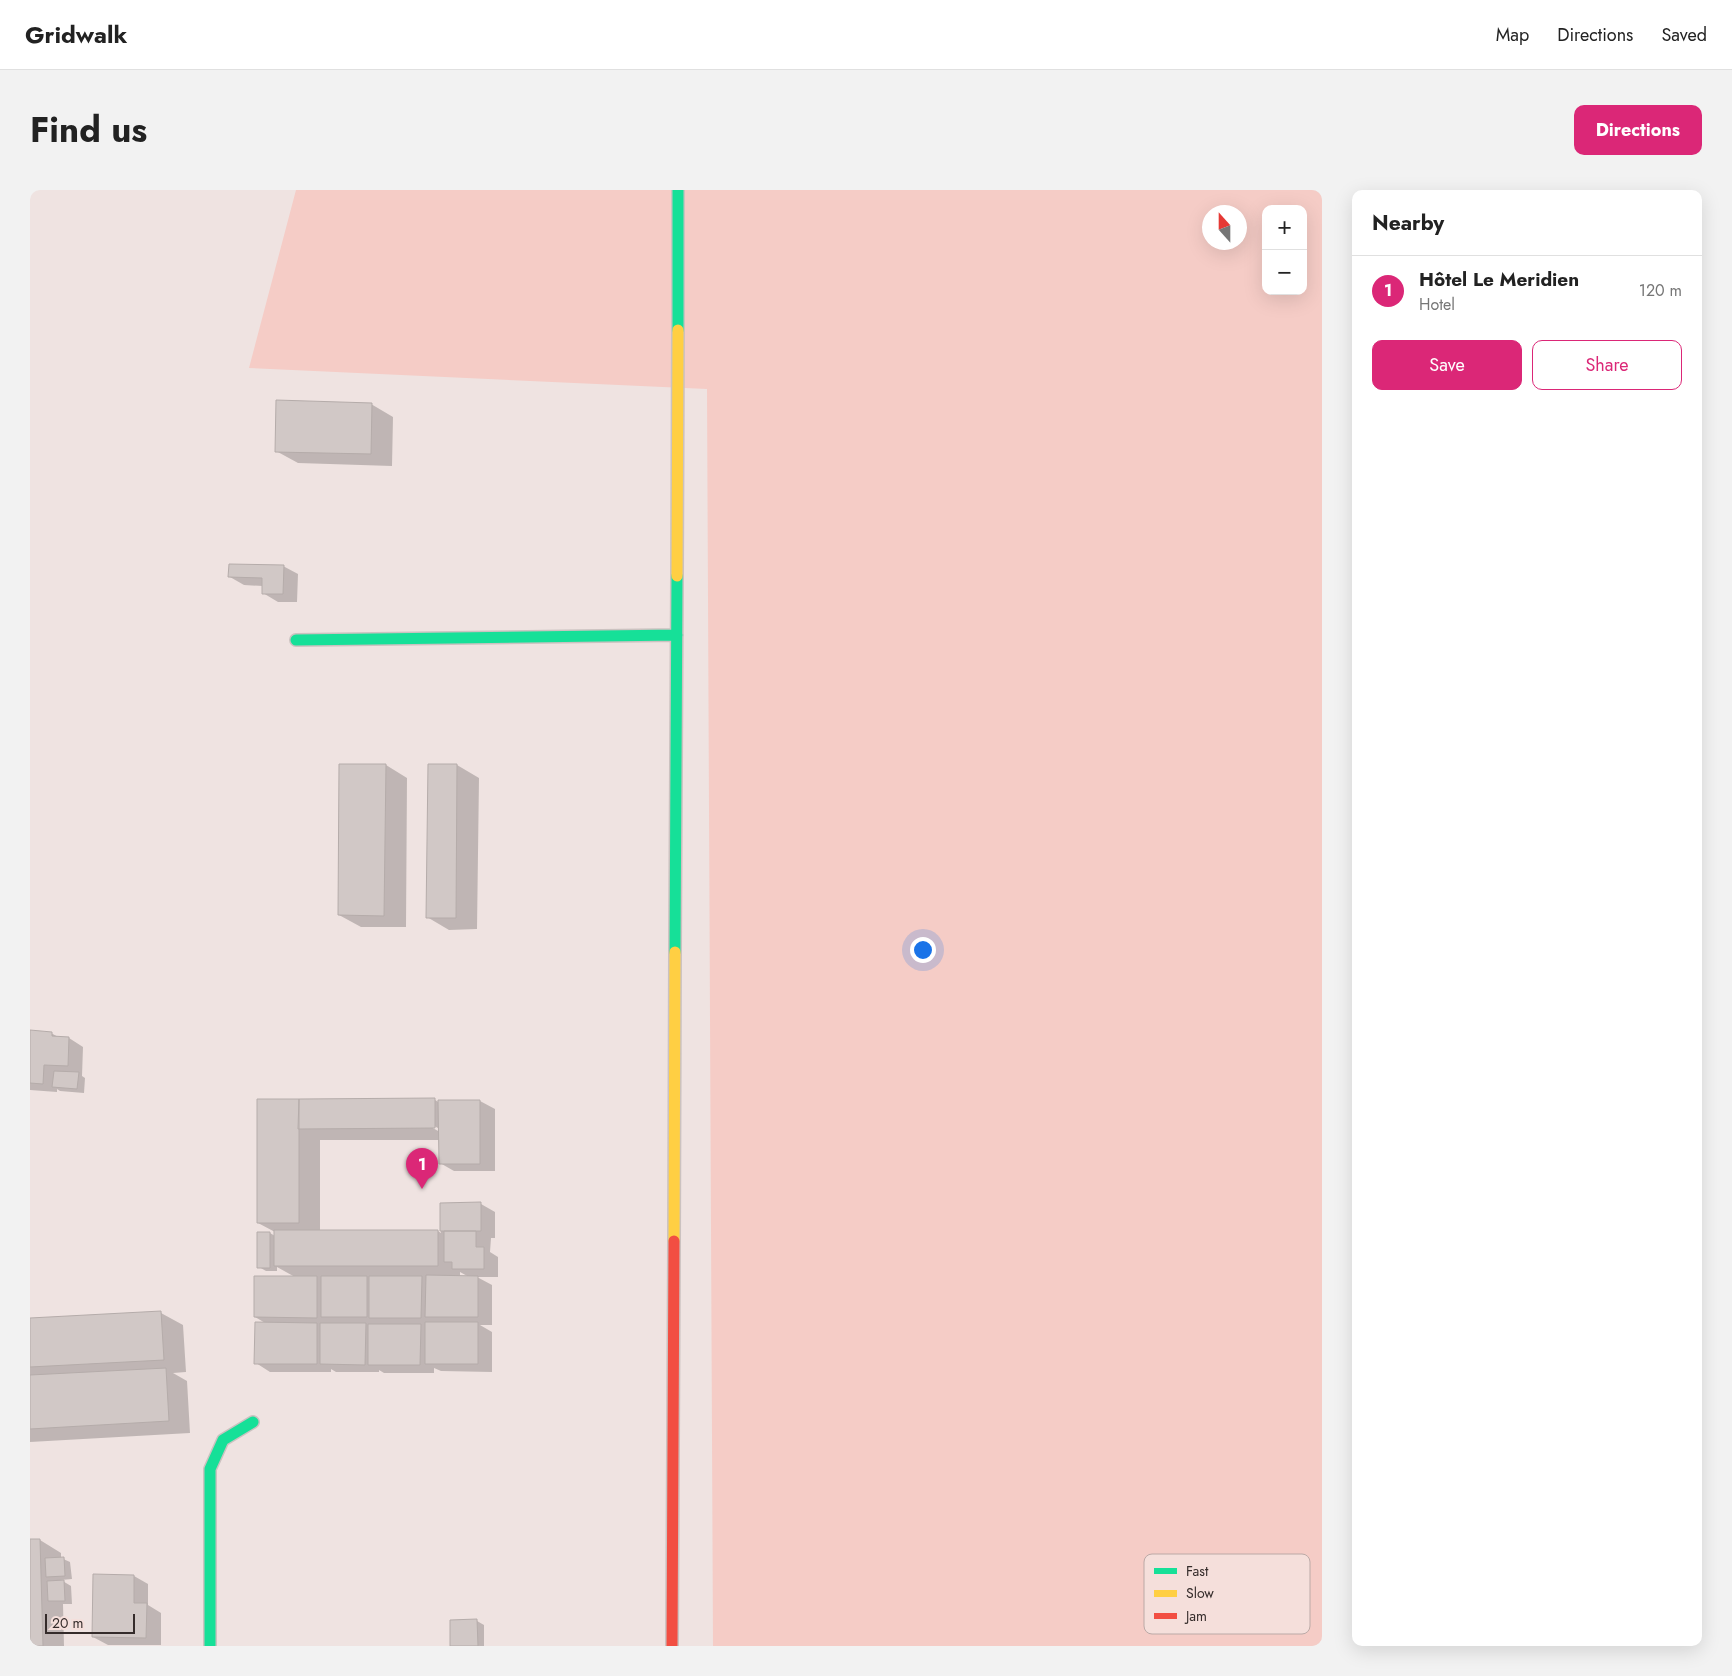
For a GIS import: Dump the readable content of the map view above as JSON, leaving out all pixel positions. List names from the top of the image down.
{
  "legend": ["Fast", "Slow", "Jam"],
  "scale_bar": "20 m",
  "north": "top",
  "page": {
    "header": "Gridwalk",
    "nav": ["Map", "Directions", "Saved"],
    "title": "Find us",
    "buttons": [
      "Directions",
      ["Save", "Share"]
    ],
    "heading": "Nearby",
    "map_buttons": ["+", "−"],
    "list": [
      {
        "mark": "1",
        "name": "Hôtel Le Meridien",
        "note": "Hotel",
        "value": "120 m"
      }
    ],
    "pins": "1",
    "scale": "20 m"
  }
}
